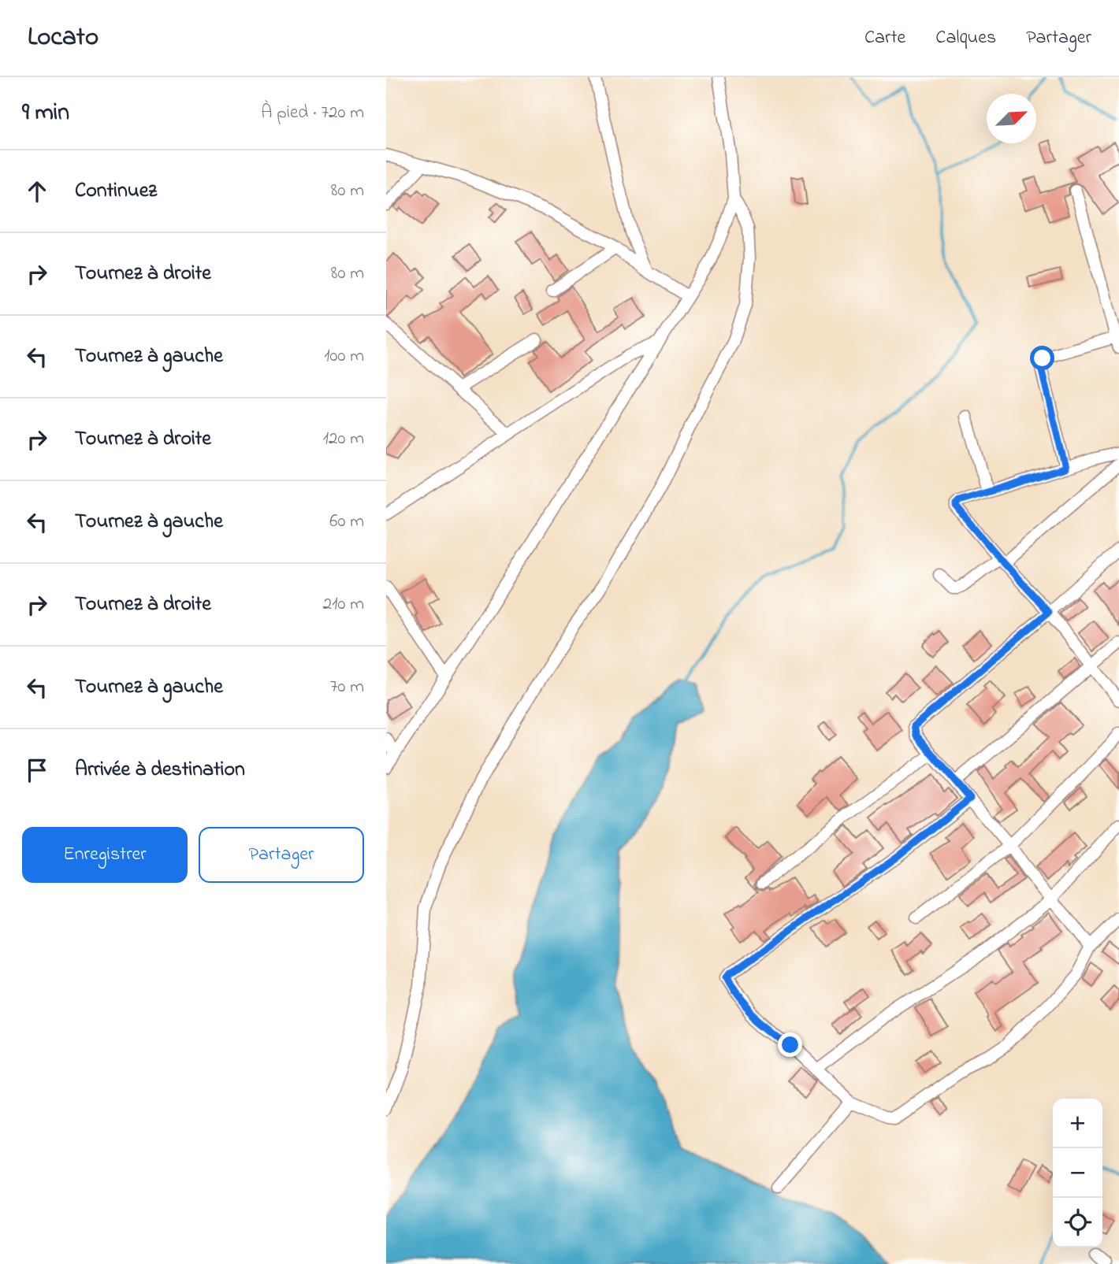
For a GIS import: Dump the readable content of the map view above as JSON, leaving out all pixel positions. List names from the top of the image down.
{
  "north": "top right",
  "page": {
    "header": "Locato",
    "nav": ["Carte", "Calques", "Partager"],
    "heading": ["9 min", "À pied · 720 m"],
    "list": [
      ["Continuez", "80 m"],
      ["Tournez à droite", "80 m"],
      ["Tournez à gauche", "100 m"],
      ["Tournez à droite", "120 m"],
      ["Tournez à gauche", "60 m"],
      ["Tournez à droite", "210 m"],
      ["Tournez à gauche", "70 m"],
      "Arrivée à destination"
    ],
    "buttons": ["Enregistrer", "Partager"],
    "map_buttons": ["+", "−"]
  }
}
